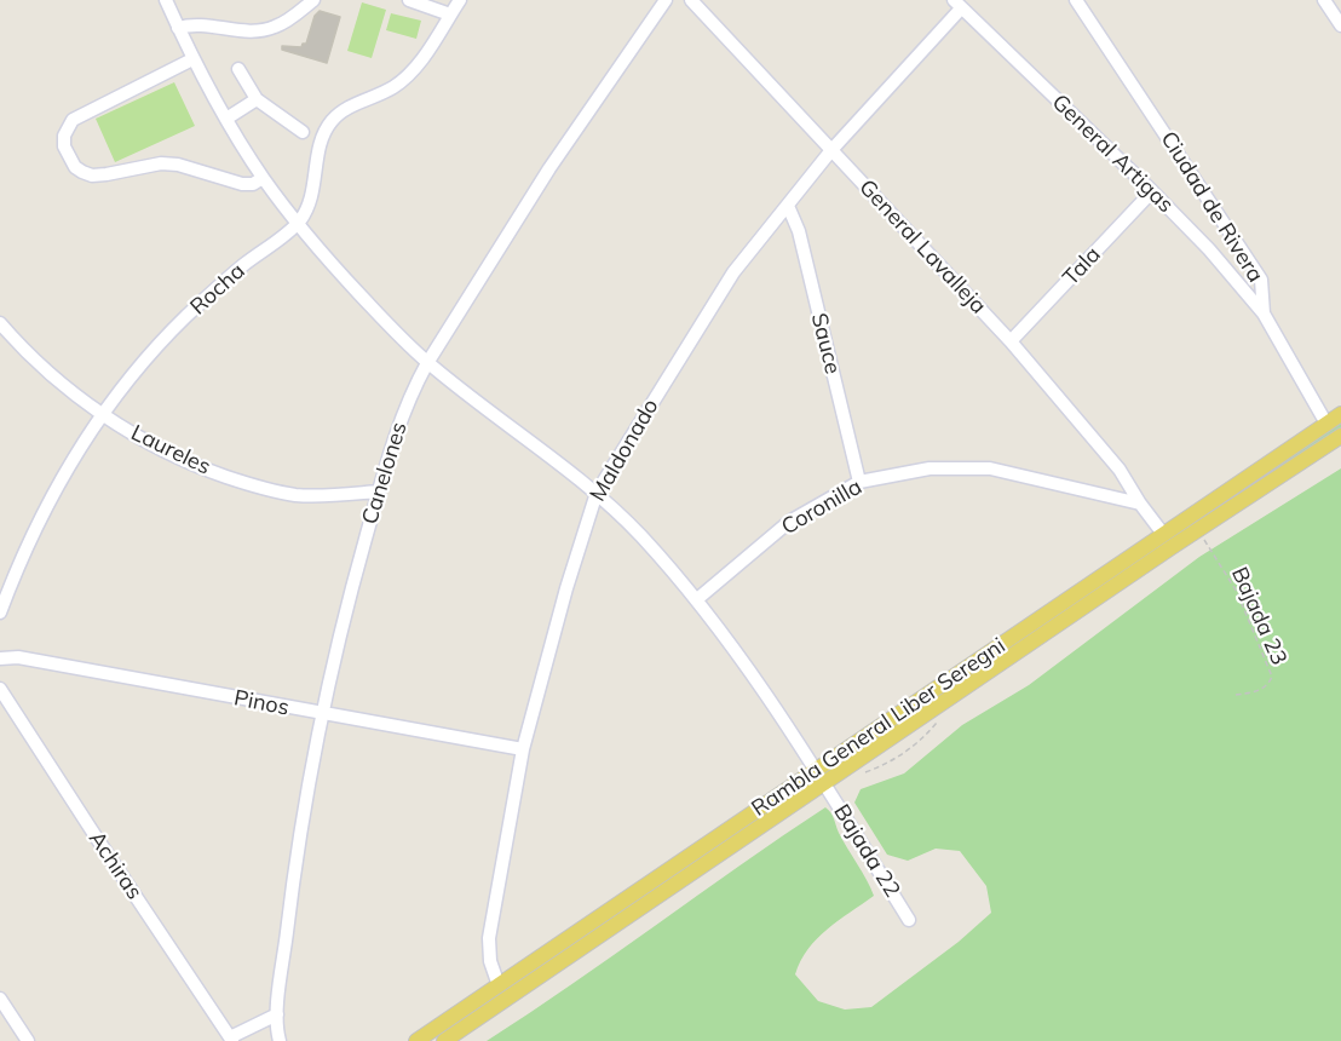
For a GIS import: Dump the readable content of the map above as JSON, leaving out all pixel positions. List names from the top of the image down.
{
  "streets": {
    "main road": ["Rambla General Liber Seregni"],
    "street": [
      "General Artigas",
      "Ciudad de Rivera",
      "General Lavalleja",
      "Tala",
      "Rocha",
      "Sauce",
      "Laureles",
      "Maldonado",
      "Canelones",
      "Coronilla",
      "Pinos",
      "Bajada 22",
      "Achiras"
    ],
    "path": ["Bajada 23"]
  },
  "crossings": [
    ["General Artigas", "Ciudad de Rivera"],
    ["General Artigas", "Tala"],
    ["General Artigas", "Maldonado"],
    ["Ciudad de Rivera", "Rambla General Liber Seregni"],
    ["General Lavalleja", "Tala"],
    ["General Lavalleja", "Maldonado"],
    ["General Lavalleja", "Coronilla"],
    ["General Lavalleja", "Rambla General Liber Seregni"],
    ["Rocha", "Laureles"],
    ["Rocha", "Bajada 22"],
    ["Sauce", "Maldonado"],
    ["Sauce", "Coronilla"],
    ["Laureles", "Canelones"],
    ["Maldonado", "Pinos"],
    ["Maldonado", "Rambla General Liber Seregni"],
    ["Maldonado", "Bajada 22"],
    ["Canelones", "Pinos"],
    ["Canelones", "Bajada 22"],
    ["Coronilla", "Bajada 22"],
    ["Bajada 23", "Rambla General Liber Seregni"],
    ["Rambla General Liber Seregni", "Bajada 22"]
  ]
}
